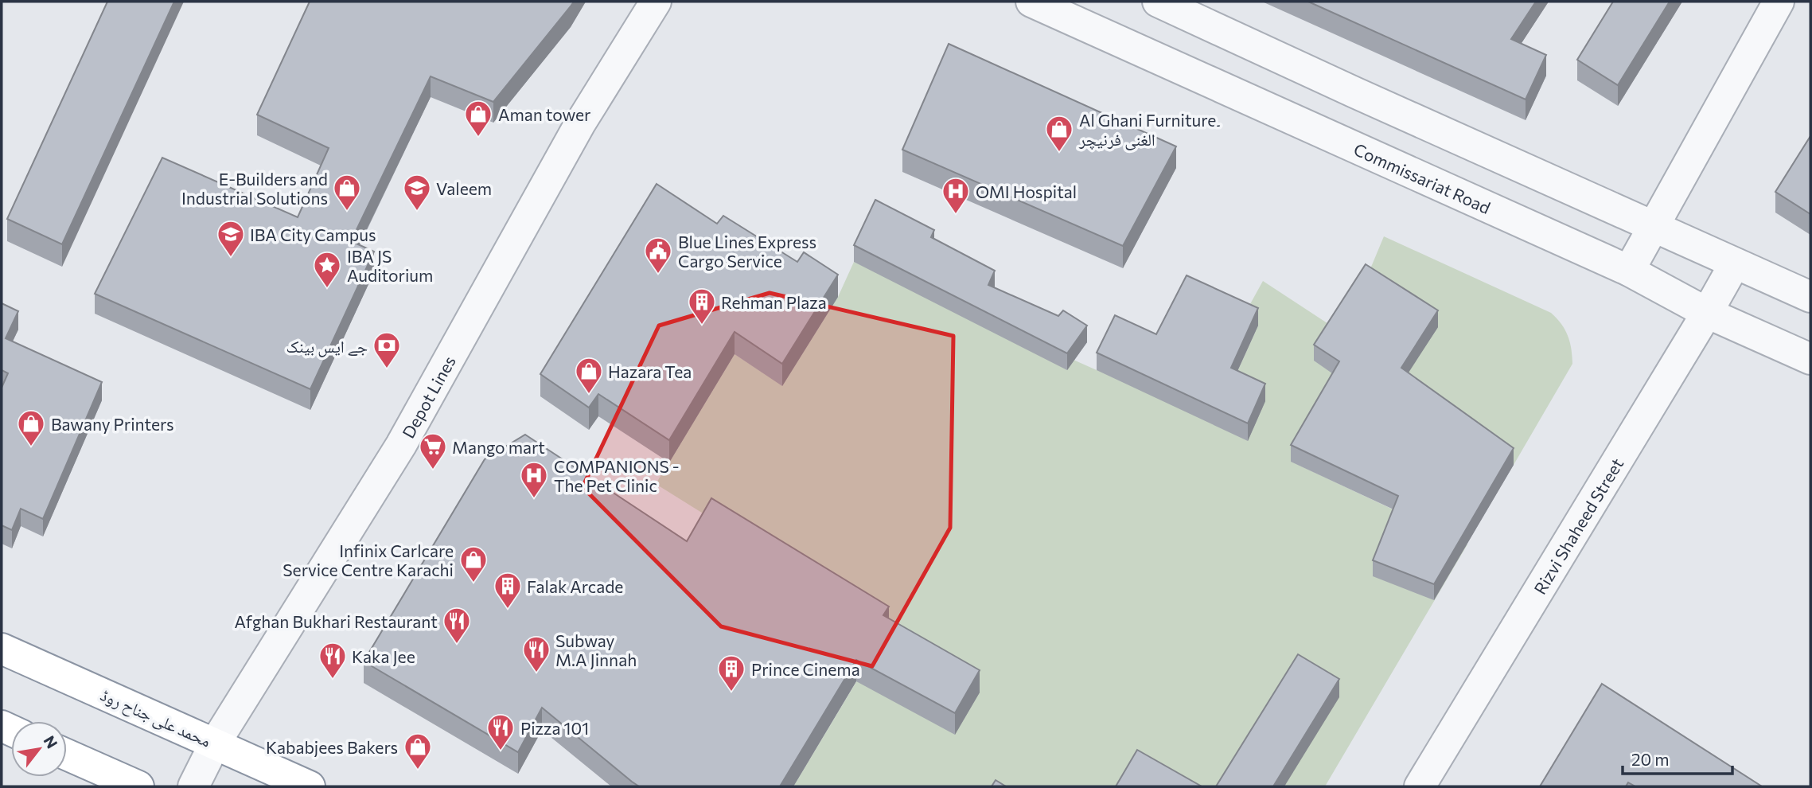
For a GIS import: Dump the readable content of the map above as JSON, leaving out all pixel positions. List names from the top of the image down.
{
  "streets": {
    "highway": ["محمد علی جناح روڈ"],
    "street": ["Commissariat Road", "Depot Lines", "Rizvi Shaheed Street"]
  },
  "crossings": [
    ["Commissariat Road", "Rizvi Shaheed Street"],
    ["Depot Lines", "محمد علی جناح روڈ"]
  ],
  "places": {
    "shop": [
      "Aman tower",
      "Al Ghani Furniture۔ الغنی فرنیچر",
      "E-Builders and Industrial Solutions",
      "Hazara Tea",
      "Bawany Printers",
      "Infinix Carlcare Service Centre Karachi",
      "Kababjees Bakers"
    ],
    "school or university": ["Valeem", "IBA City Campus"],
    "hospital": ["OMI Hospital", "COMPANIONS - The Pet Clinic"],
    "public building": ["Blue Lines Express Cargo Service"],
    "place": ["IBA JS Auditorium"],
    "building": ["Rehman Plaza", "Falak Arcade", "Prince Cinema"],
    "bank": ["جے ایس بینک"],
    "supermarket": ["Mango mart"],
    "restaurant": [
      "Afghan Bukhari Restaurant",
      "Subway M.A Jinnah",
      "Kaka Jee",
      "Pizza 101"
    ]
  },
  "scale_bar": "20 m",
  "north": "top right"
}
